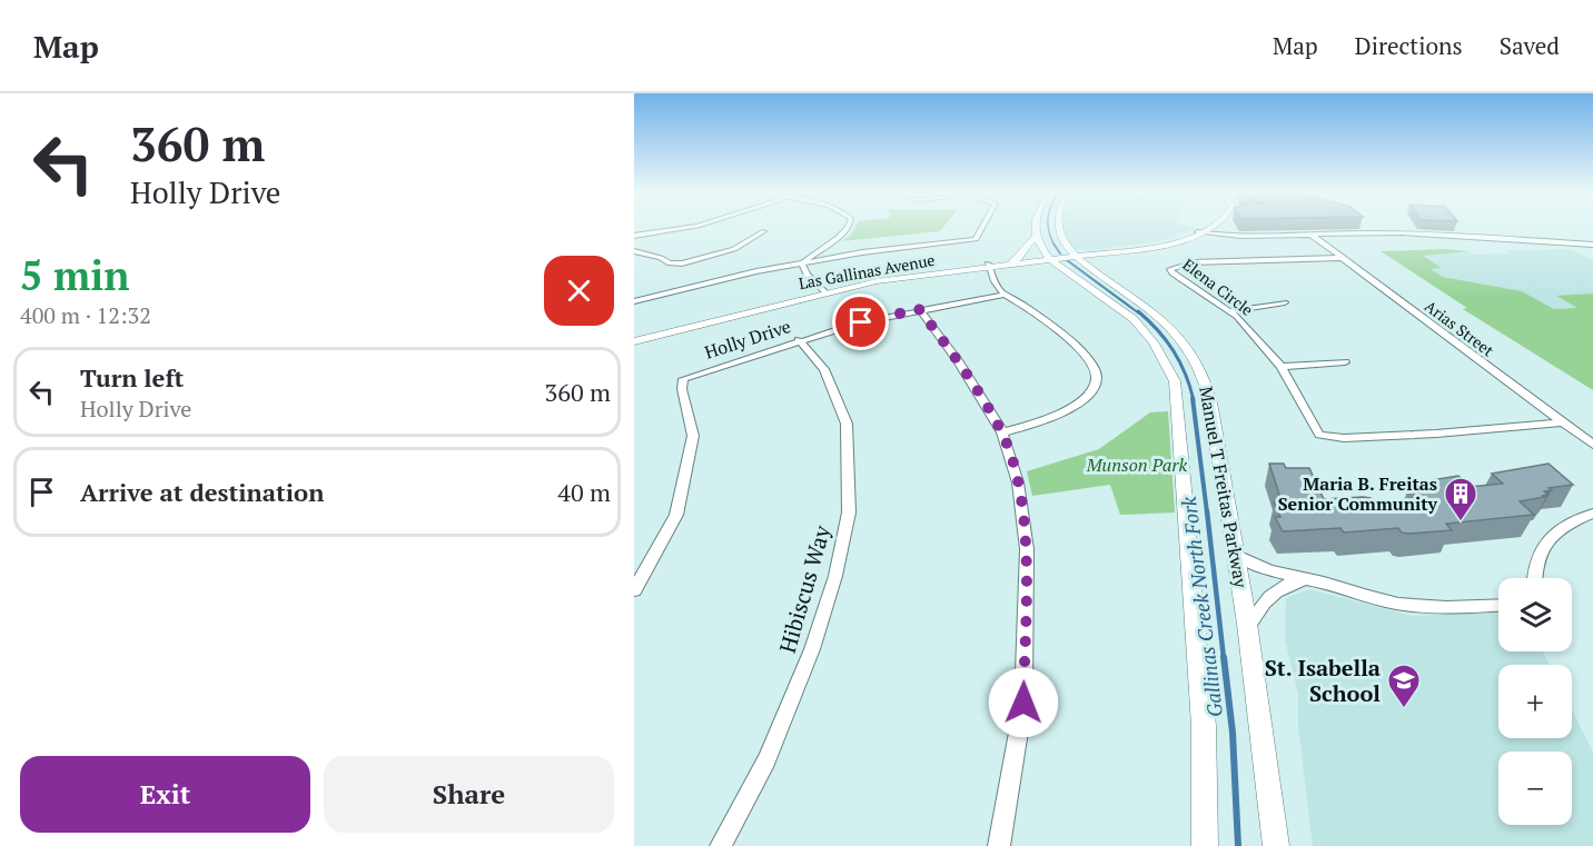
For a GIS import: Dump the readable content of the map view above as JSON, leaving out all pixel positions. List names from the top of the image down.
{
  "streets": {
    "main road": ["Las Gallinas Avenue", "Manuel T Freitas Parkway"],
    "street": [
      "Elena Circle",
      "Arias Street",
      "Holly Drive",
      "Hibiscus Way"
    ]
  },
  "crossings": [
    ["Las Gallinas Avenue", "Manuel T Freitas Parkway"],
    ["Elena Circle", "Arias Street"],
    ["Holly Drive", "Hibiscus Way"]
  ],
  "water": ["Gallinas Creek North Fork"],
  "parks": ["Munson Park"],
  "places": {
    "building": ["Maria B. Freitas Senior Community"],
    "school or university": ["St. Isabella School"]
  },
  "page": {
    "header": "Map",
    "nav": ["Map", "Directions", "Saved"],
    "turn": ["360 m", "Holly Drive"],
    "heading": ["5 min", "400 m · 12:32"],
    "list": [
      {
        "name": "Turn left",
        "note": "Holly Drive",
        "value": "360 m"
      },
      {
        "name": "Arrive at destination",
        "value": "40 m"
      }
    ],
    "map_buttons": ["+", "−"],
    "buttons": ["Exit", "Share"]
  }
}
